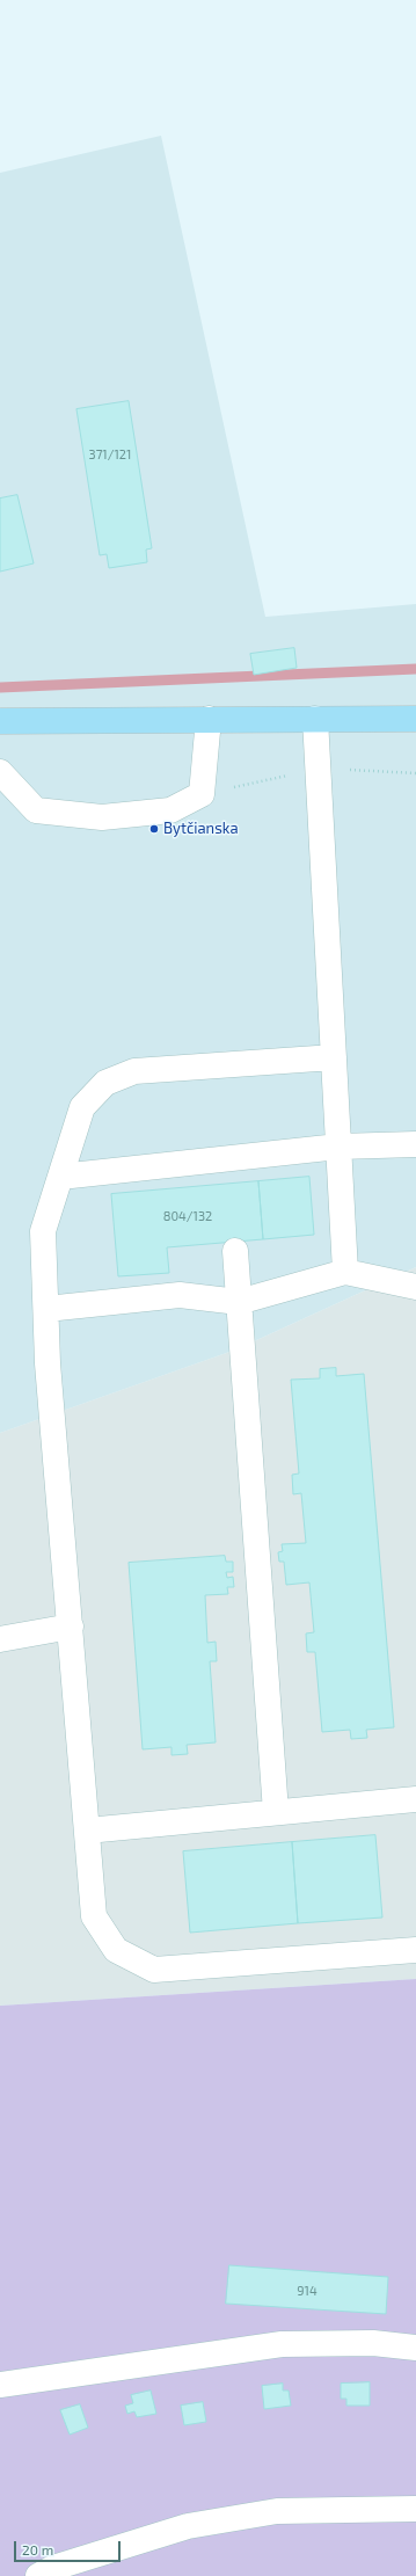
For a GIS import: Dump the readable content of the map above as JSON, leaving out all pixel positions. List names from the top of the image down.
{
  "places": ["Bytčianska"],
  "house_numbers": ["371/121", "804/132", "914"],
  "scale_bar": "20 m"
}
